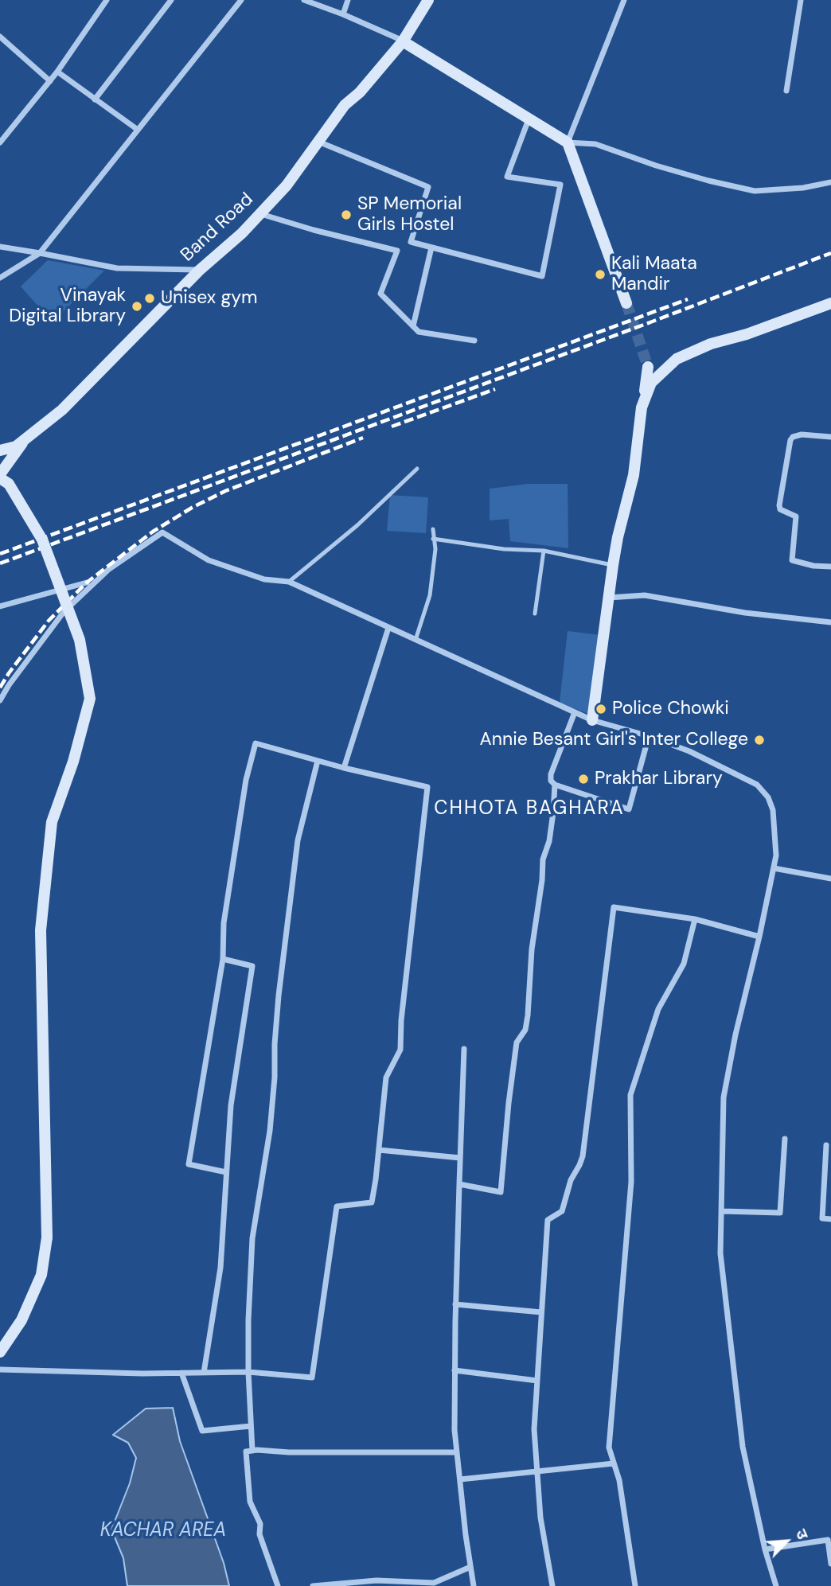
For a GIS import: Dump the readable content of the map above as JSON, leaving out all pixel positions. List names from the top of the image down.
{
  "streets": {
    "main road": ["Band Road"]
  },
  "districts": ["CHHOTA BAGHARA"],
  "water": ["KACHAR AREA"],
  "places": [
    "SP Memorial Girls Hostel",
    "Kali Maata Mandir",
    "Unisex gym",
    "Vinayak Digital Library",
    "Police Chowki",
    "Annie Besant Girl's Inter College",
    "Prakhar Library"
  ],
  "north": "top right"
}
